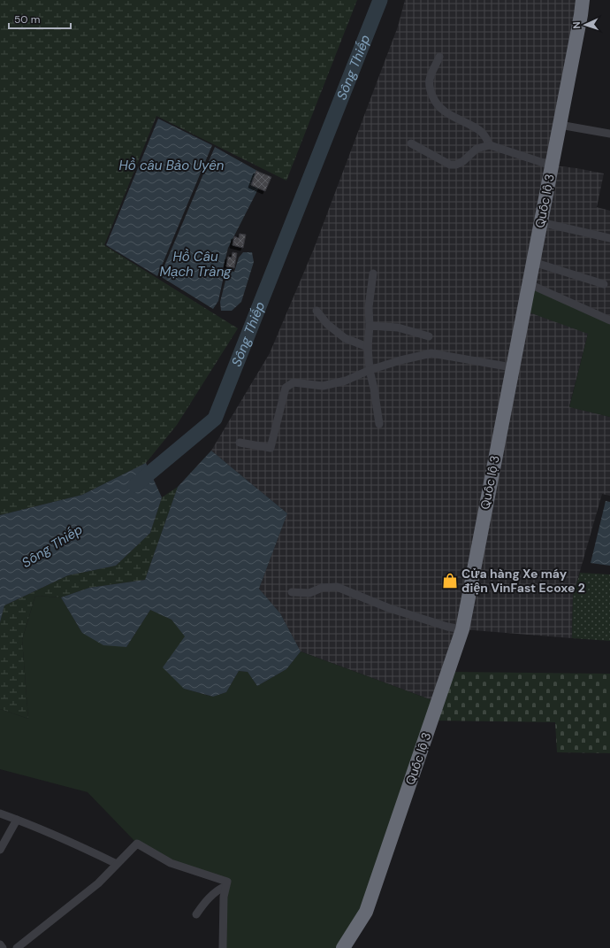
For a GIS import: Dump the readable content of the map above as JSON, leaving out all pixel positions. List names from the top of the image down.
{
  "streets": {
    "highway": ["Quốc lộ 3"]
  },
  "water": ["Sông Thiếp", "Hồ câu Bảo Uyên", "Hồ Câu Mạch Tràng"],
  "places": {
    "shop": ["Cửa hàng Xe máy điện VinFast Ecoxe 2"]
  },
  "scale_bar": "50 m",
  "north": "left"
}
